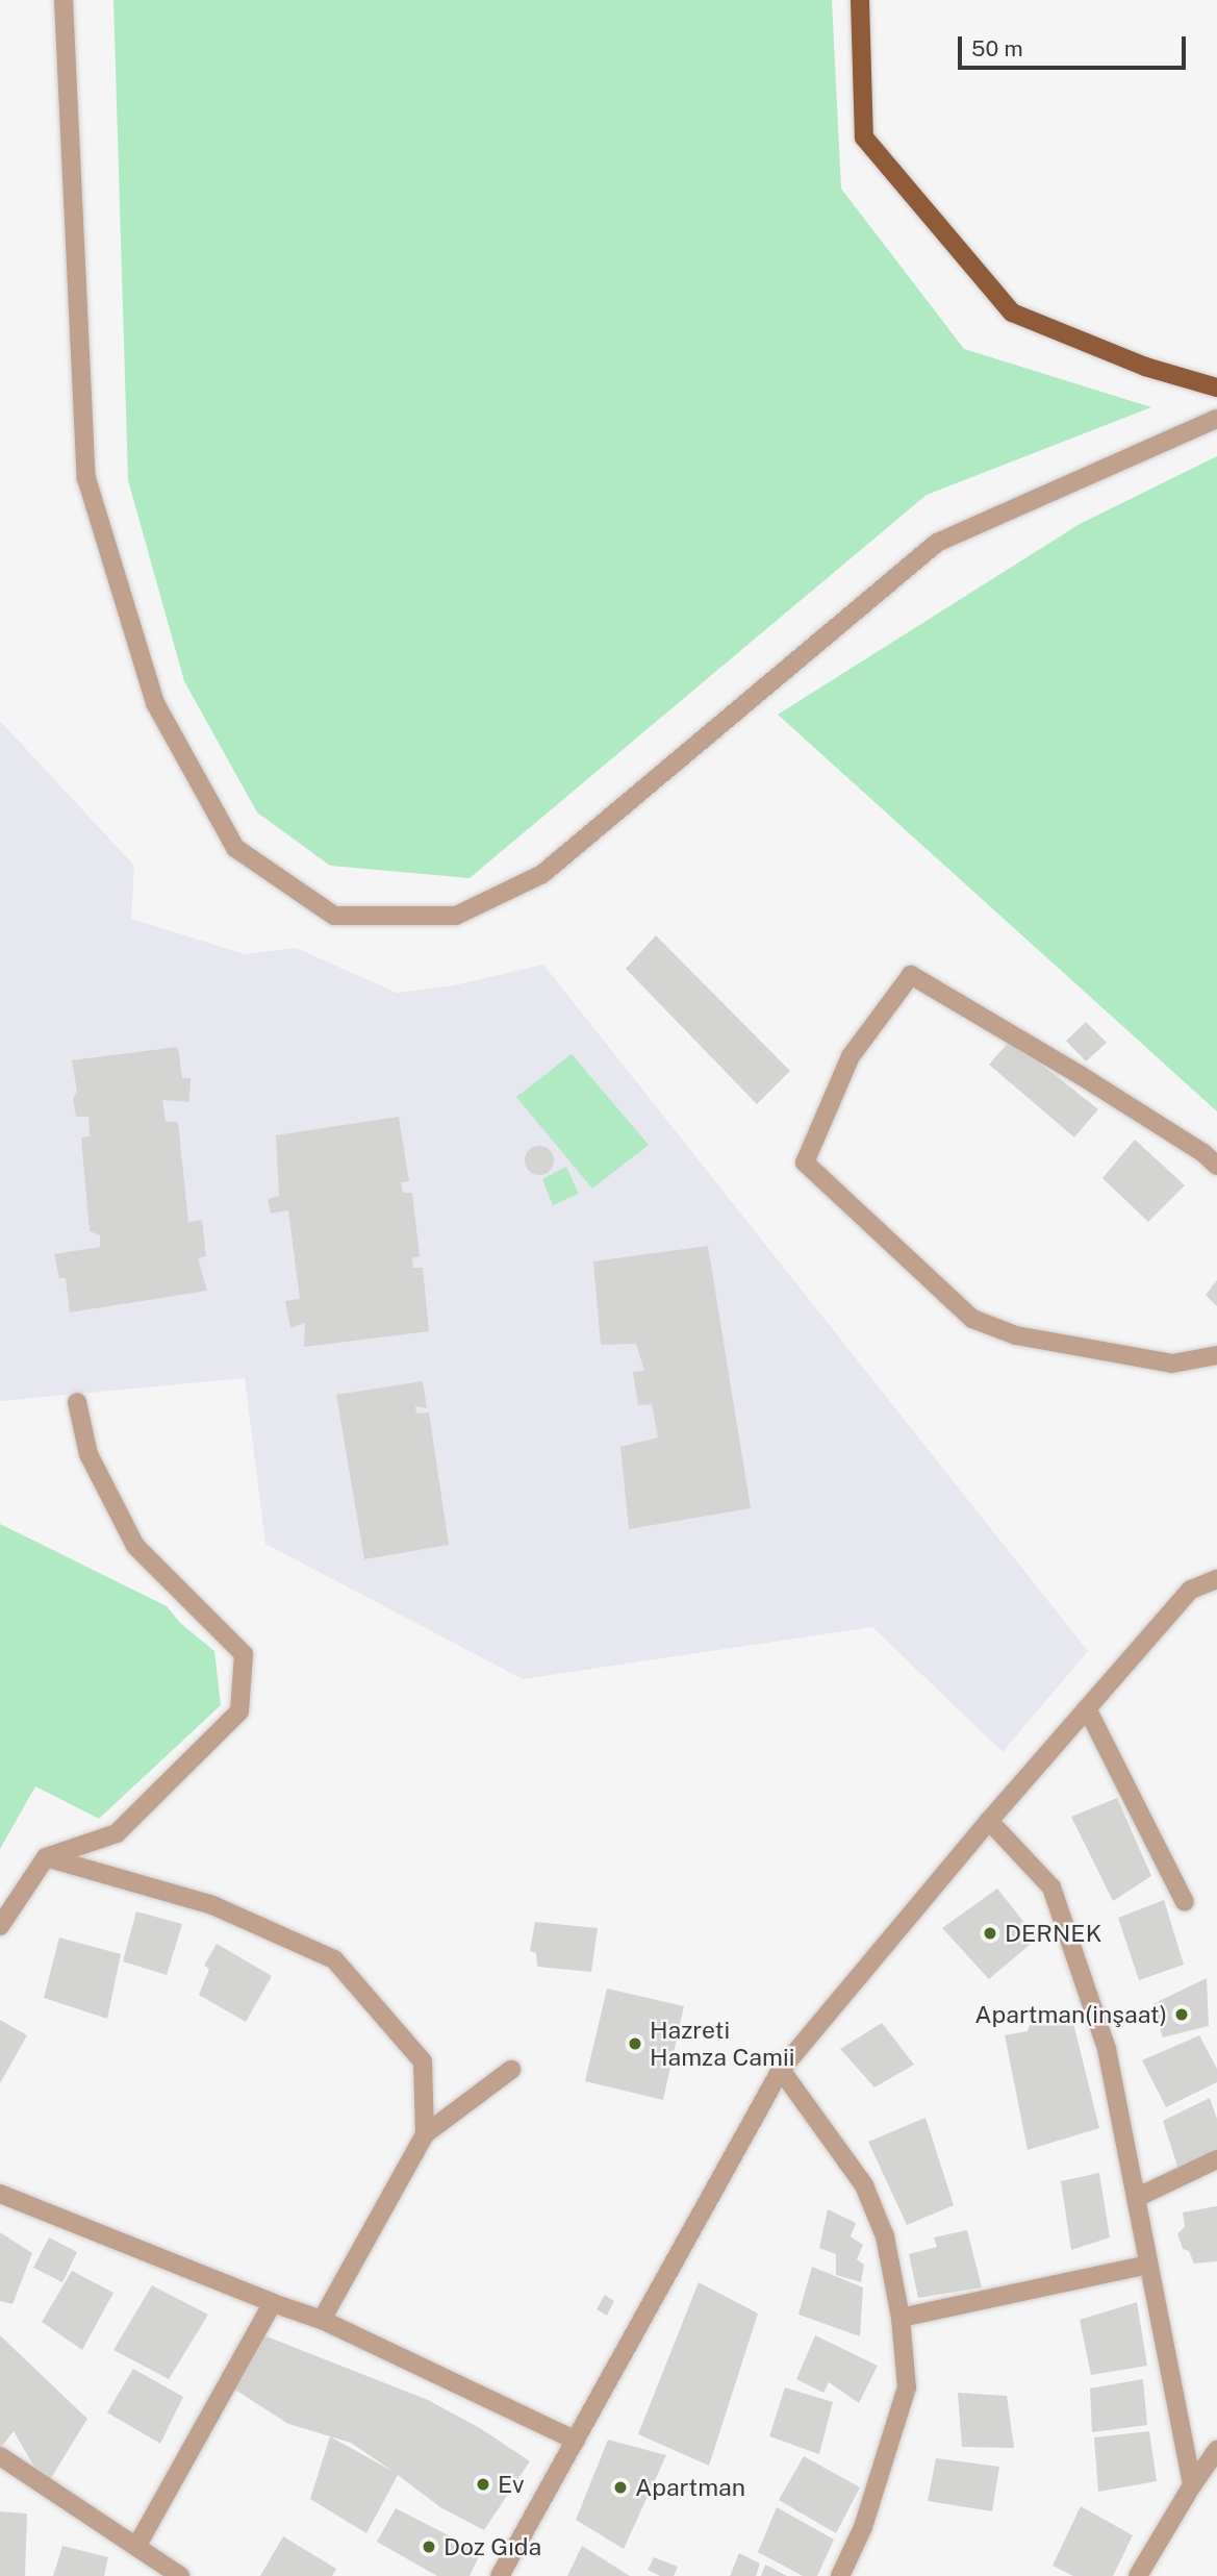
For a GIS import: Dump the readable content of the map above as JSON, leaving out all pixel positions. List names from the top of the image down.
{
  "places": [
    "DERNEK",
    "Apartman(inşaat)",
    "Hazreti Hamza Camii",
    "Ev",
    "Apartman",
    "Doz Gıda"
  ],
  "scale_bar": "50 m"
}
